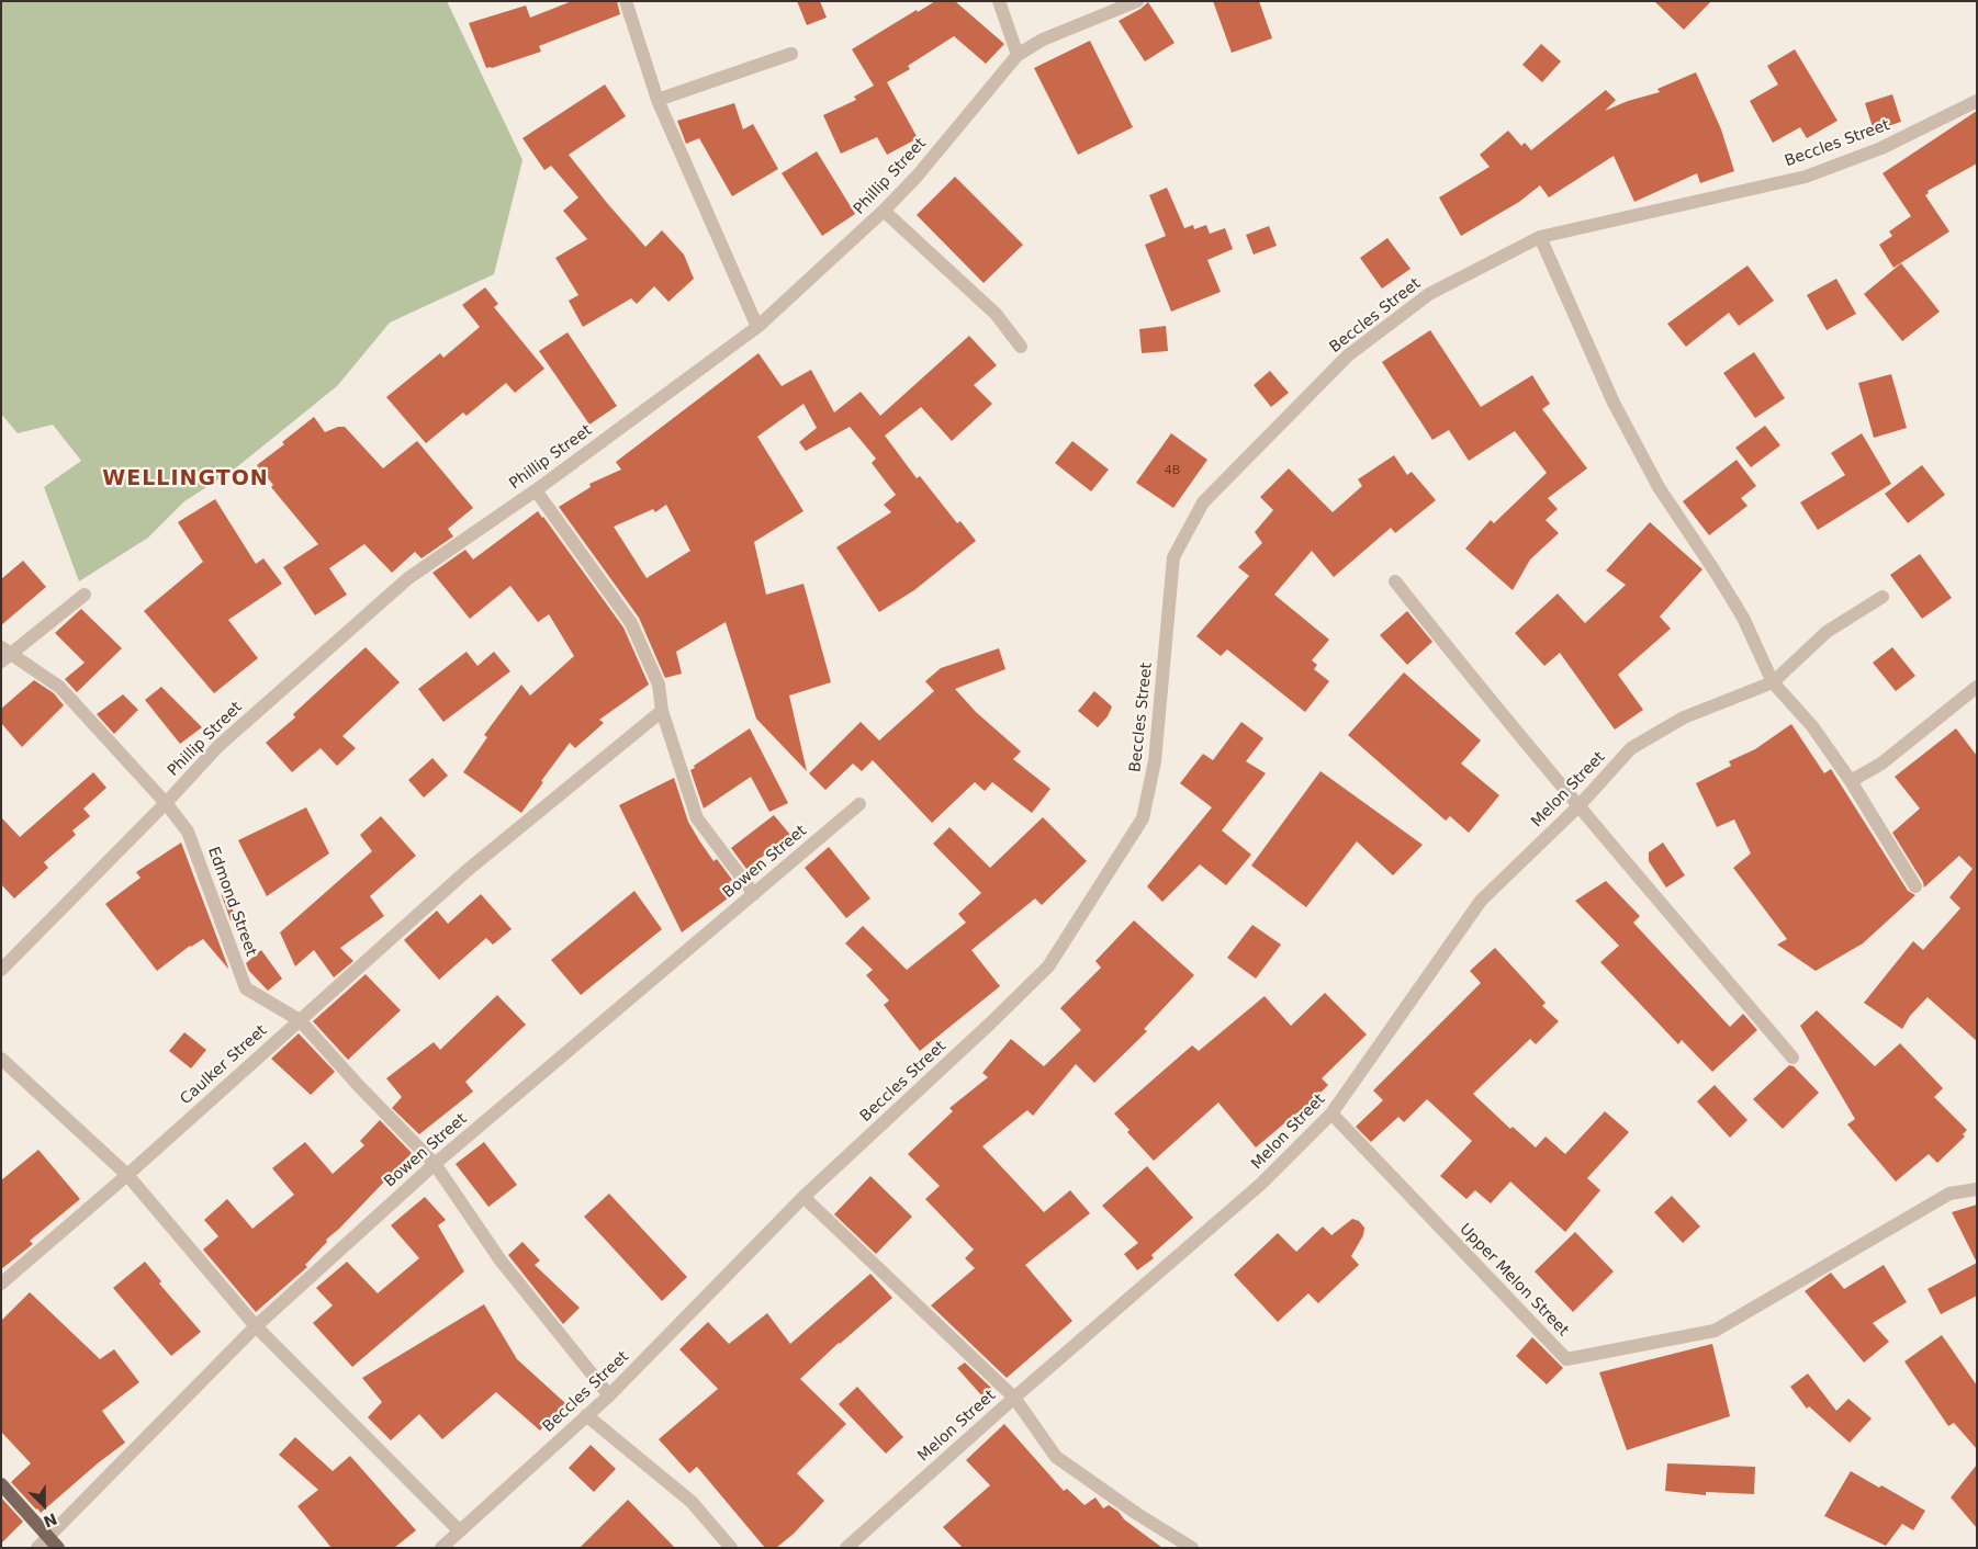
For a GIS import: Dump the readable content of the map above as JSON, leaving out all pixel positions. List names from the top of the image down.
{
  "streets": {
    "street": [
      "Beccles Street",
      "Phillip Street",
      "Melon Street",
      "Bowen Street",
      "Edmond Street",
      "Caulker Street",
      "Upper Melon Street"
    ]
  },
  "crossings": [
    ["Beccles Street", "Edmond Street"],
    ["Phillip Street", "Edmond Street"],
    ["Melon Street", "Upper Melon Street"],
    ["Bowen Street", "Edmond Street"],
    ["Edmond Street", "Caulker Street"]
  ],
  "districts": ["WELLINGTON"],
  "house_numbers": ["4B"],
  "north": "bottom right"
}
